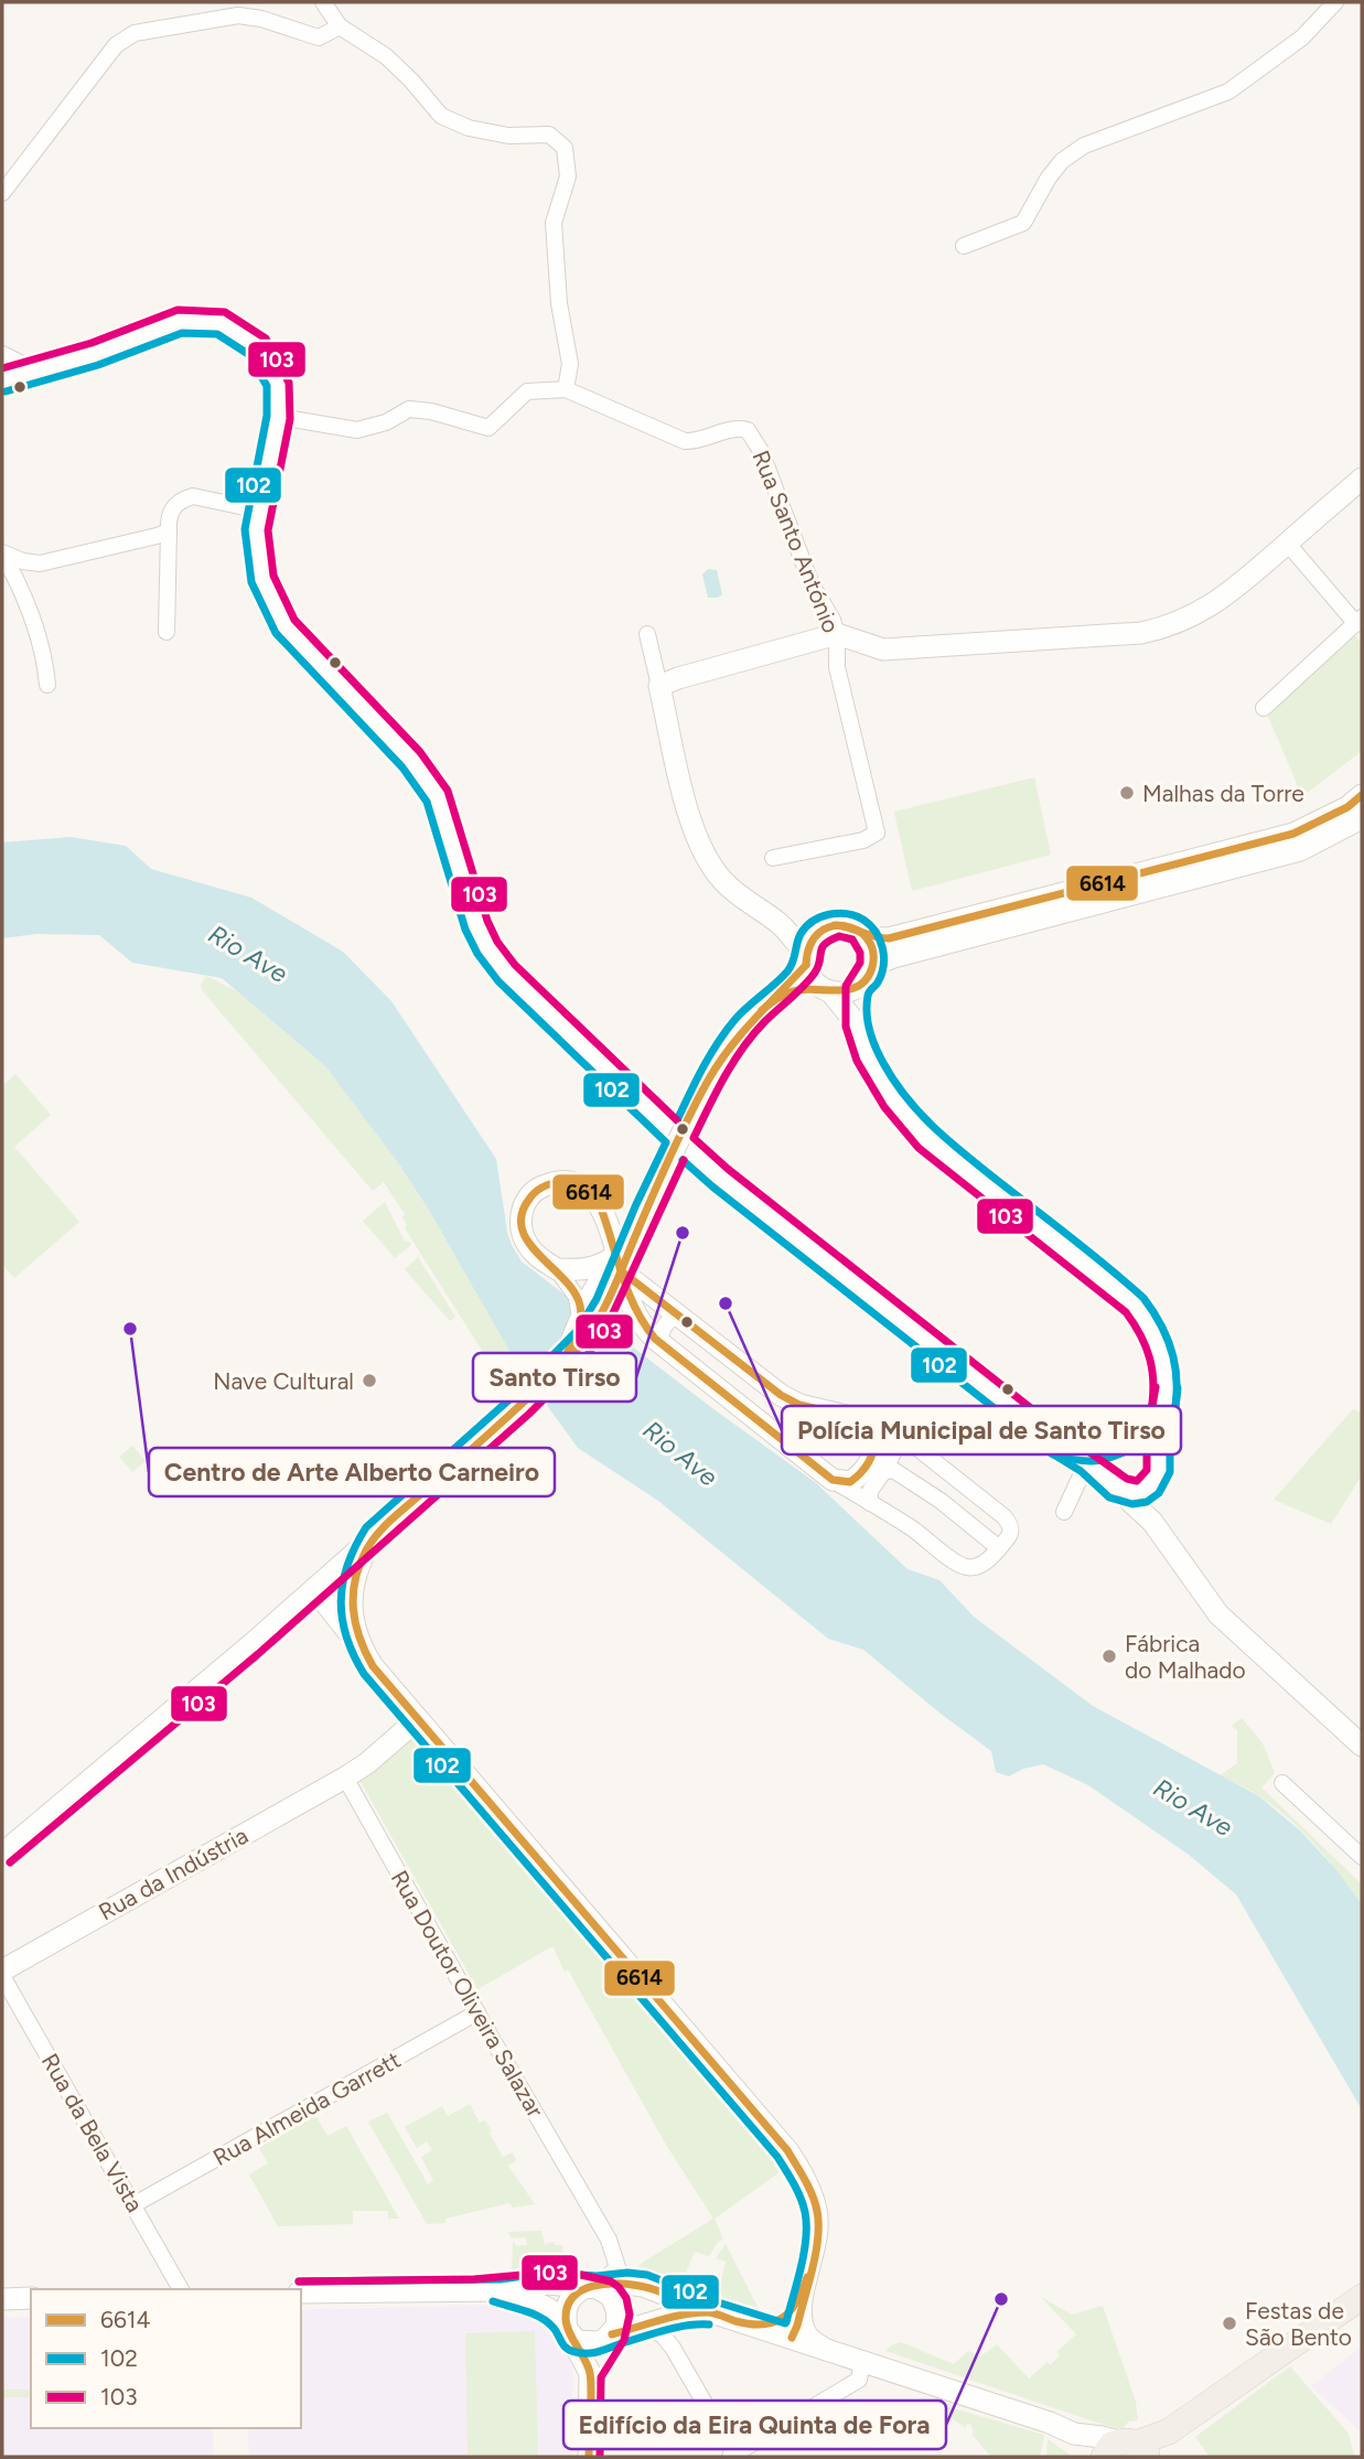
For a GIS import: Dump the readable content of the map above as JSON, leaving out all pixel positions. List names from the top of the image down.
{
  "streets": {
    "street": [
      "Rua Santo António",
      "Rua da Indústria",
      "Rua Doutor Oliveira Salazar",
      "Rua Almeida Garrett",
      "Rua da Bela Vista"
    ]
  },
  "crossings": [
    ["Rua da Indústria", "Rua Doutor Oliveira Salazar"],
    ["Rua da Indústria", "Rua da Bela Vista"],
    ["Rua Doutor Oliveira Salazar", "Rua Almeida Garrett"],
    ["Rua Almeida Garrett", "Rua da Bela Vista"]
  ],
  "water": ["Rio Ave"],
  "places": [
    "Malhas da Torre",
    "Santo Tirso",
    "Polícia Municipal de Santo Tirso",
    "Centro de Arte Alberto Carneiro",
    "Nave Cultural",
    "Fábrica do Malhado",
    "Edifício da Eira Quinta de Fora",
    "Festas de São Bento"
  ],
  "lines": ["transit line 103", "transit line 102", "transit line 6614"],
  "legend": ["6614", "102", "103"]
}
